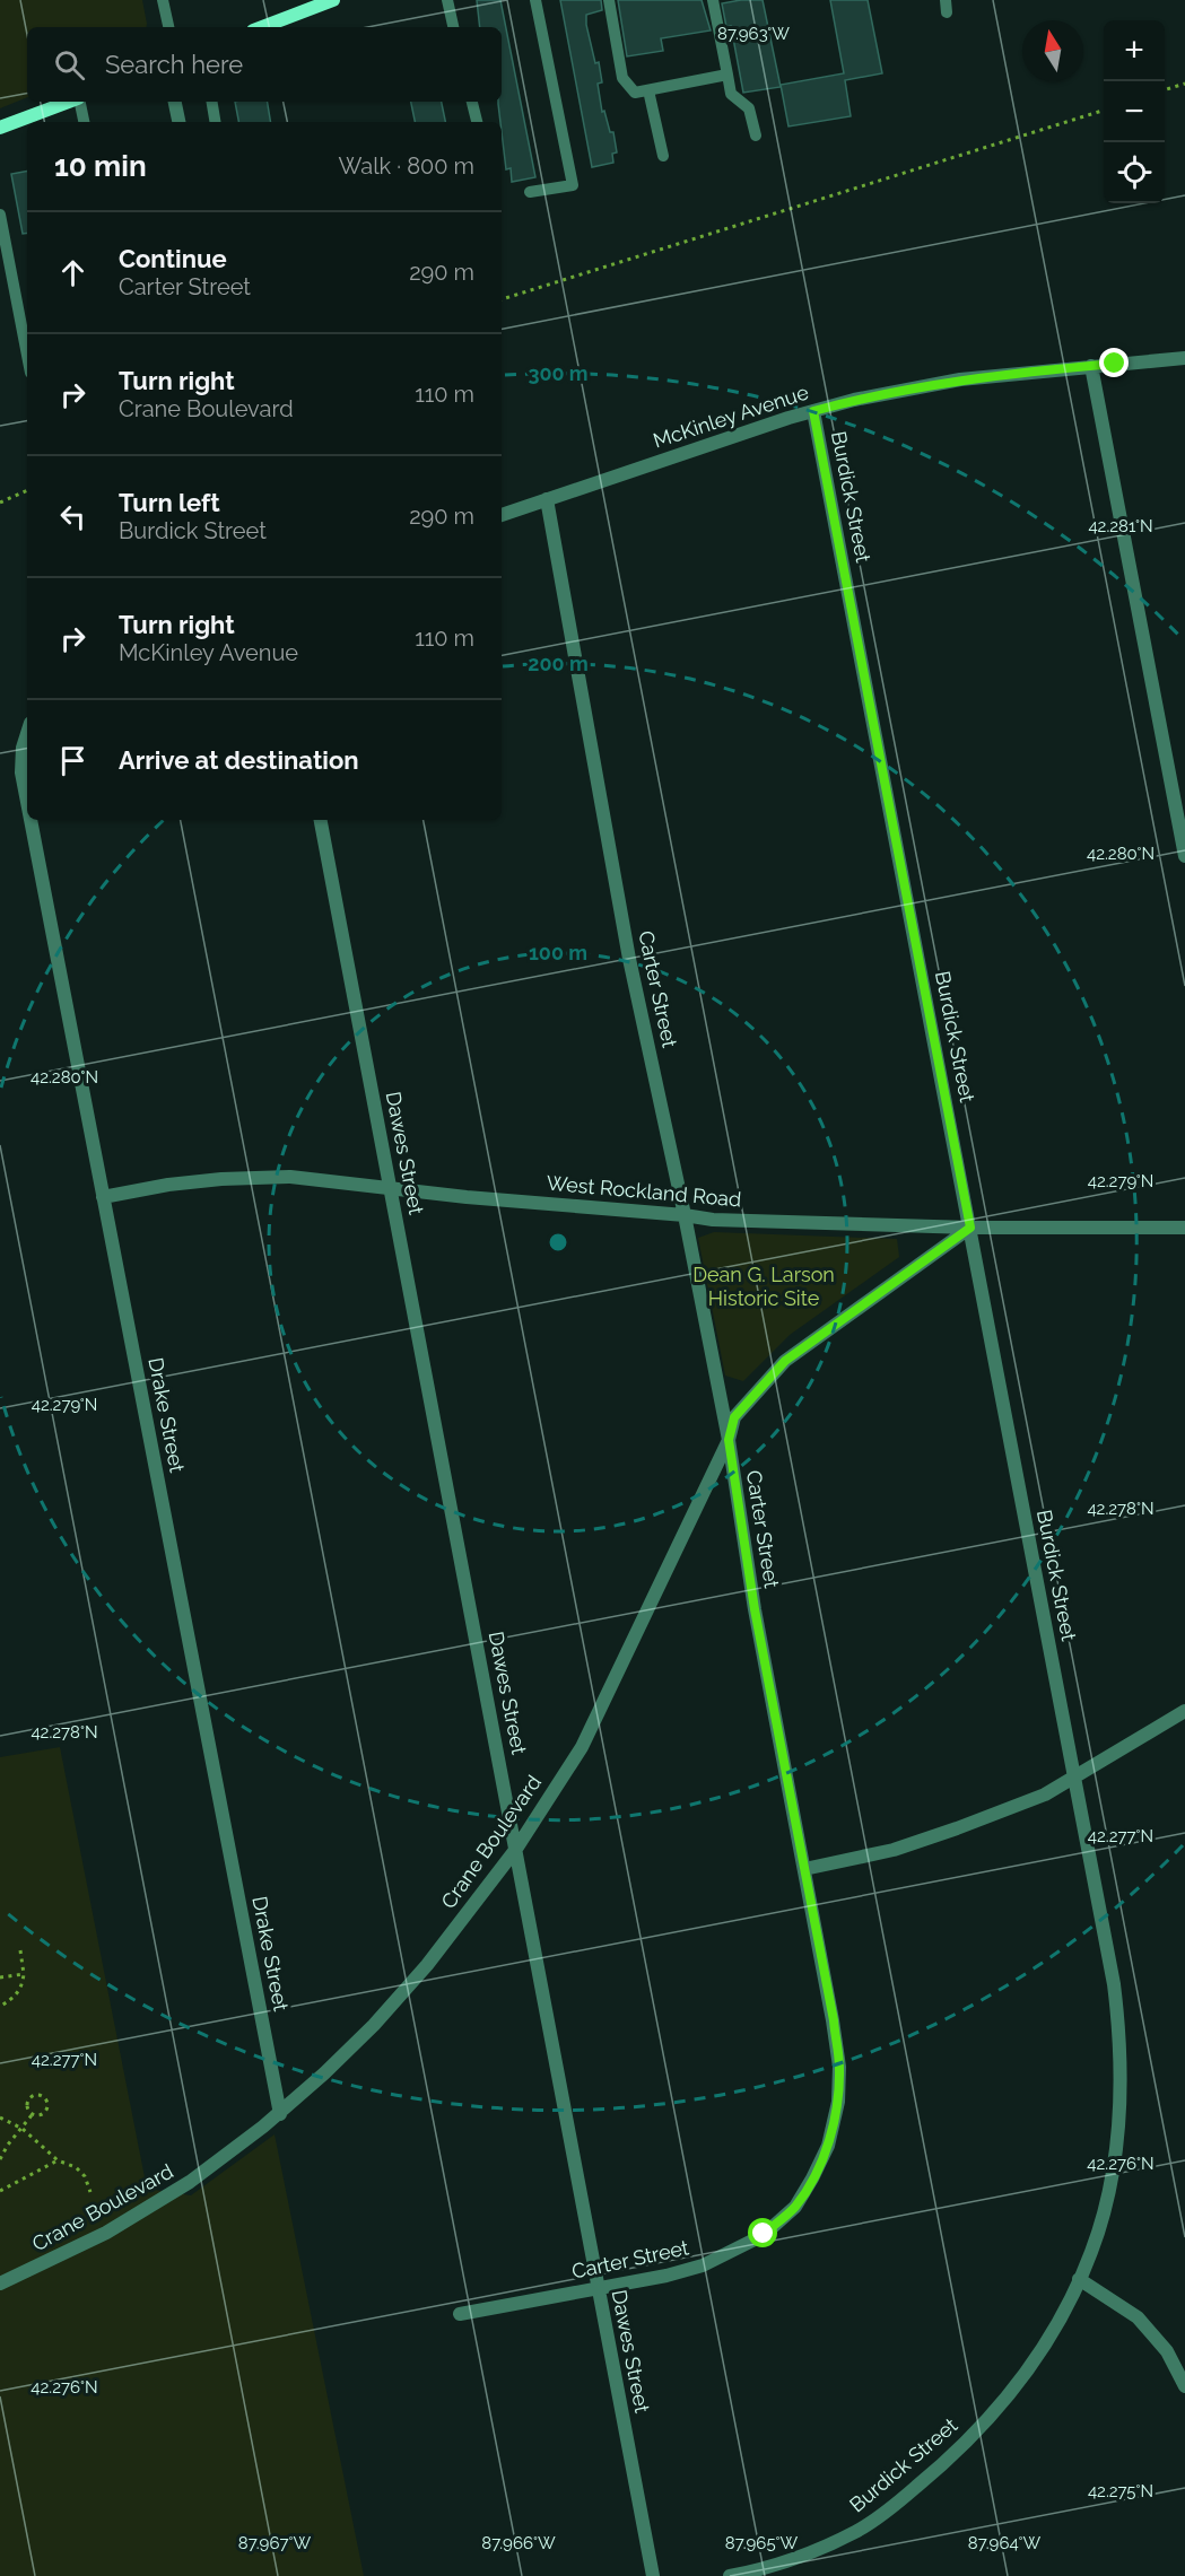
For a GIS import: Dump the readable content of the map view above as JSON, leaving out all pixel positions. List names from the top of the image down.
{
  "streets": {
    "street": [
      "McKinley Avenue",
      "Burdick Street",
      "Carter Street",
      "Dawes Street",
      "West Rockland Road",
      "Drake Street",
      "Crane Boulevard"
    ]
  },
  "crossings": [
    ["McKinley Avenue", "Burdick Street"],
    ["McKinley Avenue", "Carter Street"],
    ["Burdick Street", "West Rockland Road"],
    ["Burdick Street", "Crane Boulevard"],
    ["Carter Street", "Dawes Street"],
    ["Carter Street", "West Rockland Road"],
    ["Carter Street", "Crane Boulevard"],
    ["Dawes Street", "West Rockland Road"],
    ["Dawes Street", "Crane Boulevard"],
    ["West Rockland Road", "Drake Street"],
    ["West Rockland Road", "Crane Boulevard"],
    ["Drake Street", "Crane Boulevard"]
  ],
  "parks": ["Dean G. Larson Historic Site"],
  "north": "top",
  "page": {
    "map_buttons": ["+", "−"],
    "search": "Search here",
    "heading": ["10 min", "Walk · 800 m"],
    "list": [
      ["Continue", "Carter Street", "290 m"],
      ["Turn right", "Crane Boulevard", "110 m"],
      ["Turn left", "Burdick Street", "290 m"],
      ["Turn right", "McKinley Avenue", "110 m"],
      "Arrive at destination"
    ]
  },
  "coordinates": [
    "87.963°W",
    "42.281°N",
    "42.280°N",
    "42.279°N",
    "42.278°N",
    "42.277°N",
    "42.276°N",
    "42.275°N",
    "87.967°W",
    "87.966°W",
    "87.965°W",
    "87.964°W"
  ],
  "rings": ["300 m", "200 m", "100 m"]
}
